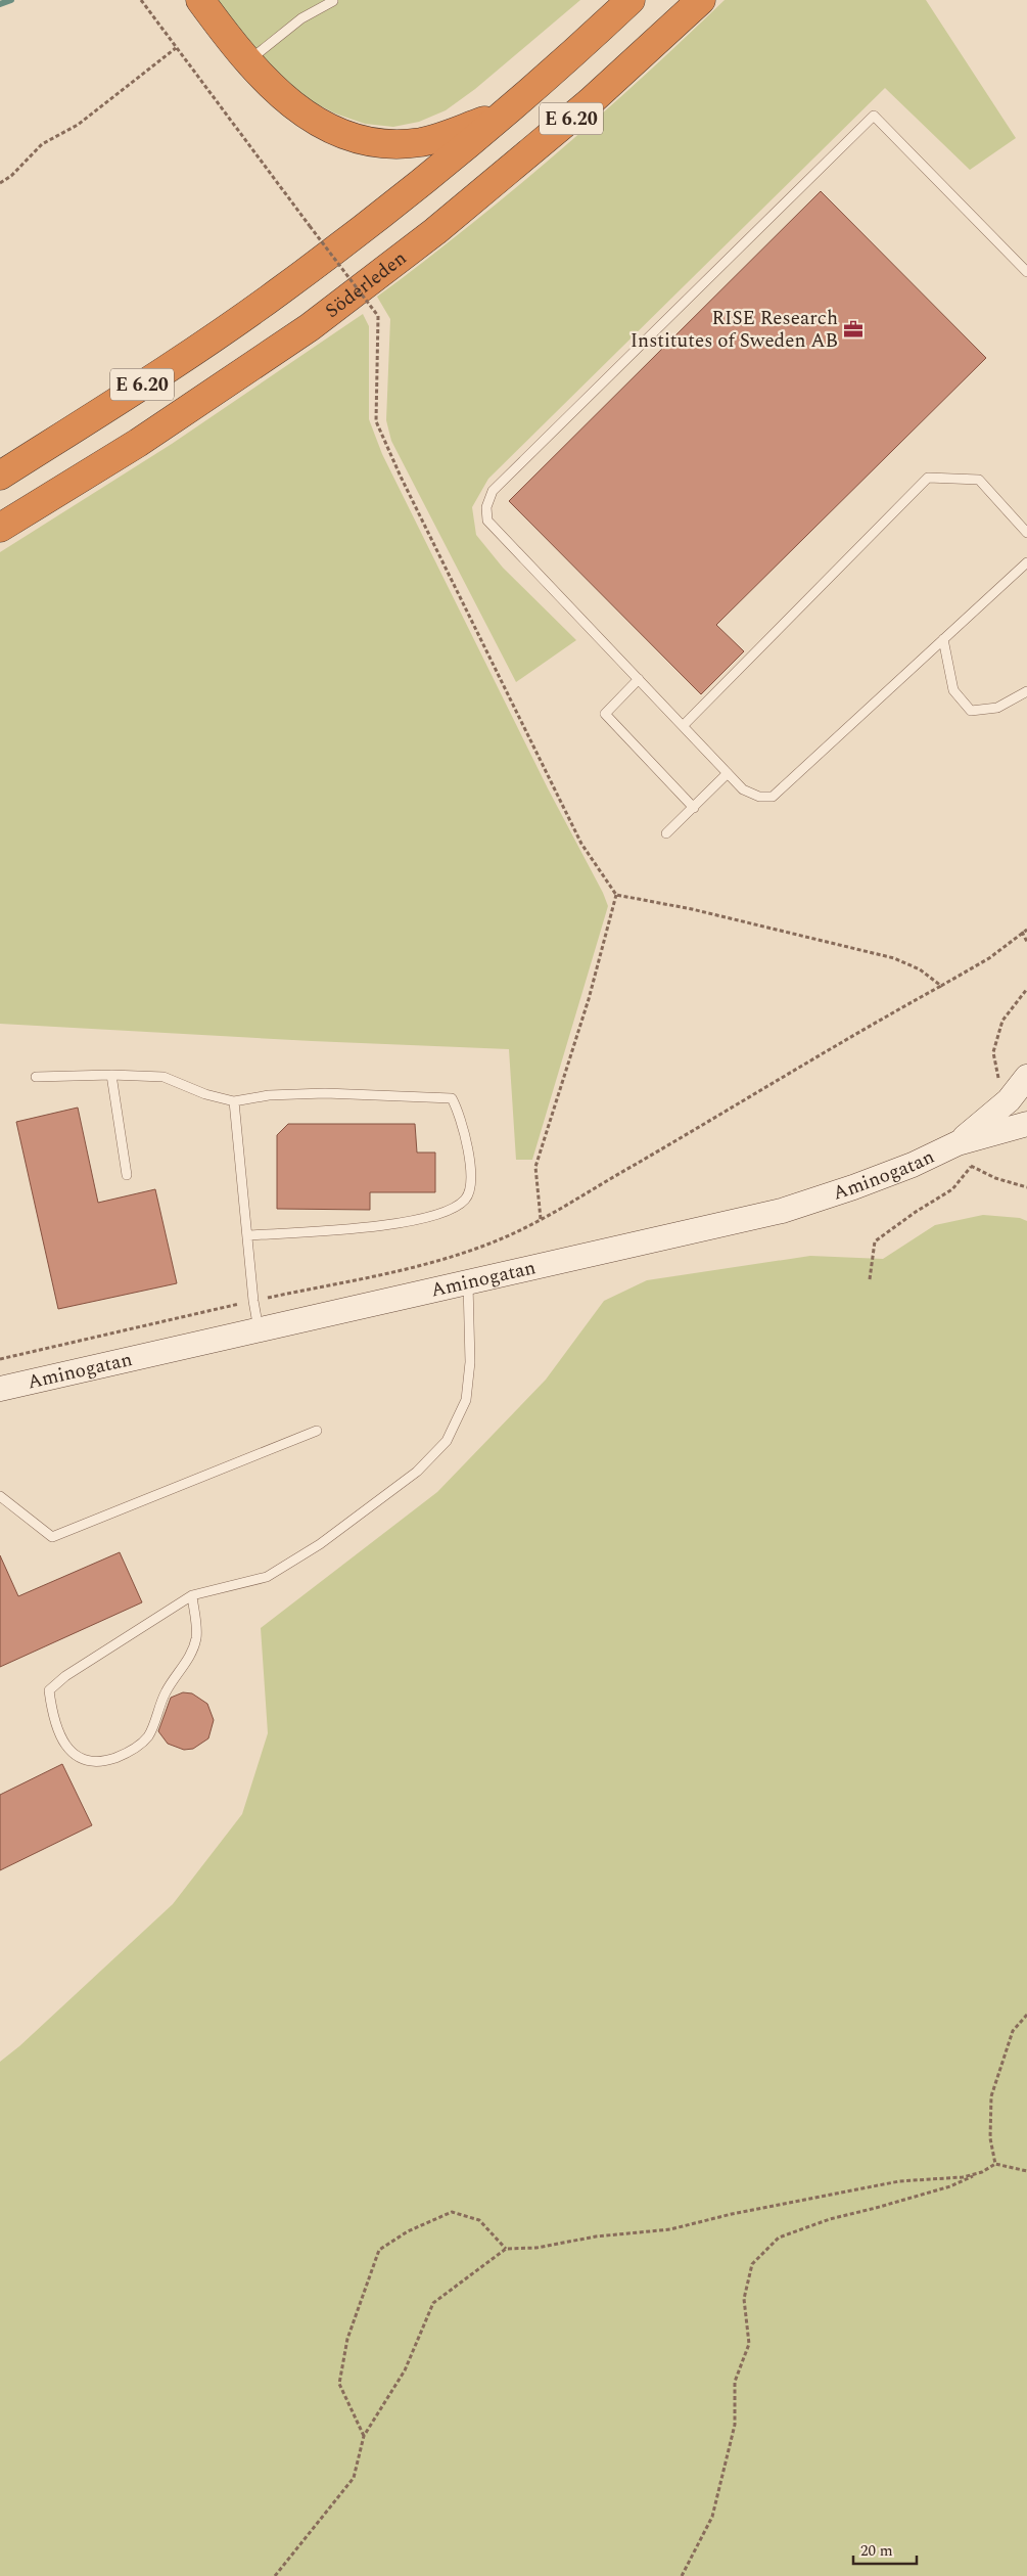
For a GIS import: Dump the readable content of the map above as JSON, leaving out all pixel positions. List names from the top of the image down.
{
  "streets": {
    "highway": ["E 6.20", "Söderleden"],
    "street": ["Aminogatan"]
  },
  "places": {
    "office": ["RISE Research Institutes of Sweden AB"]
  },
  "scale_bar": "20 m"
}
